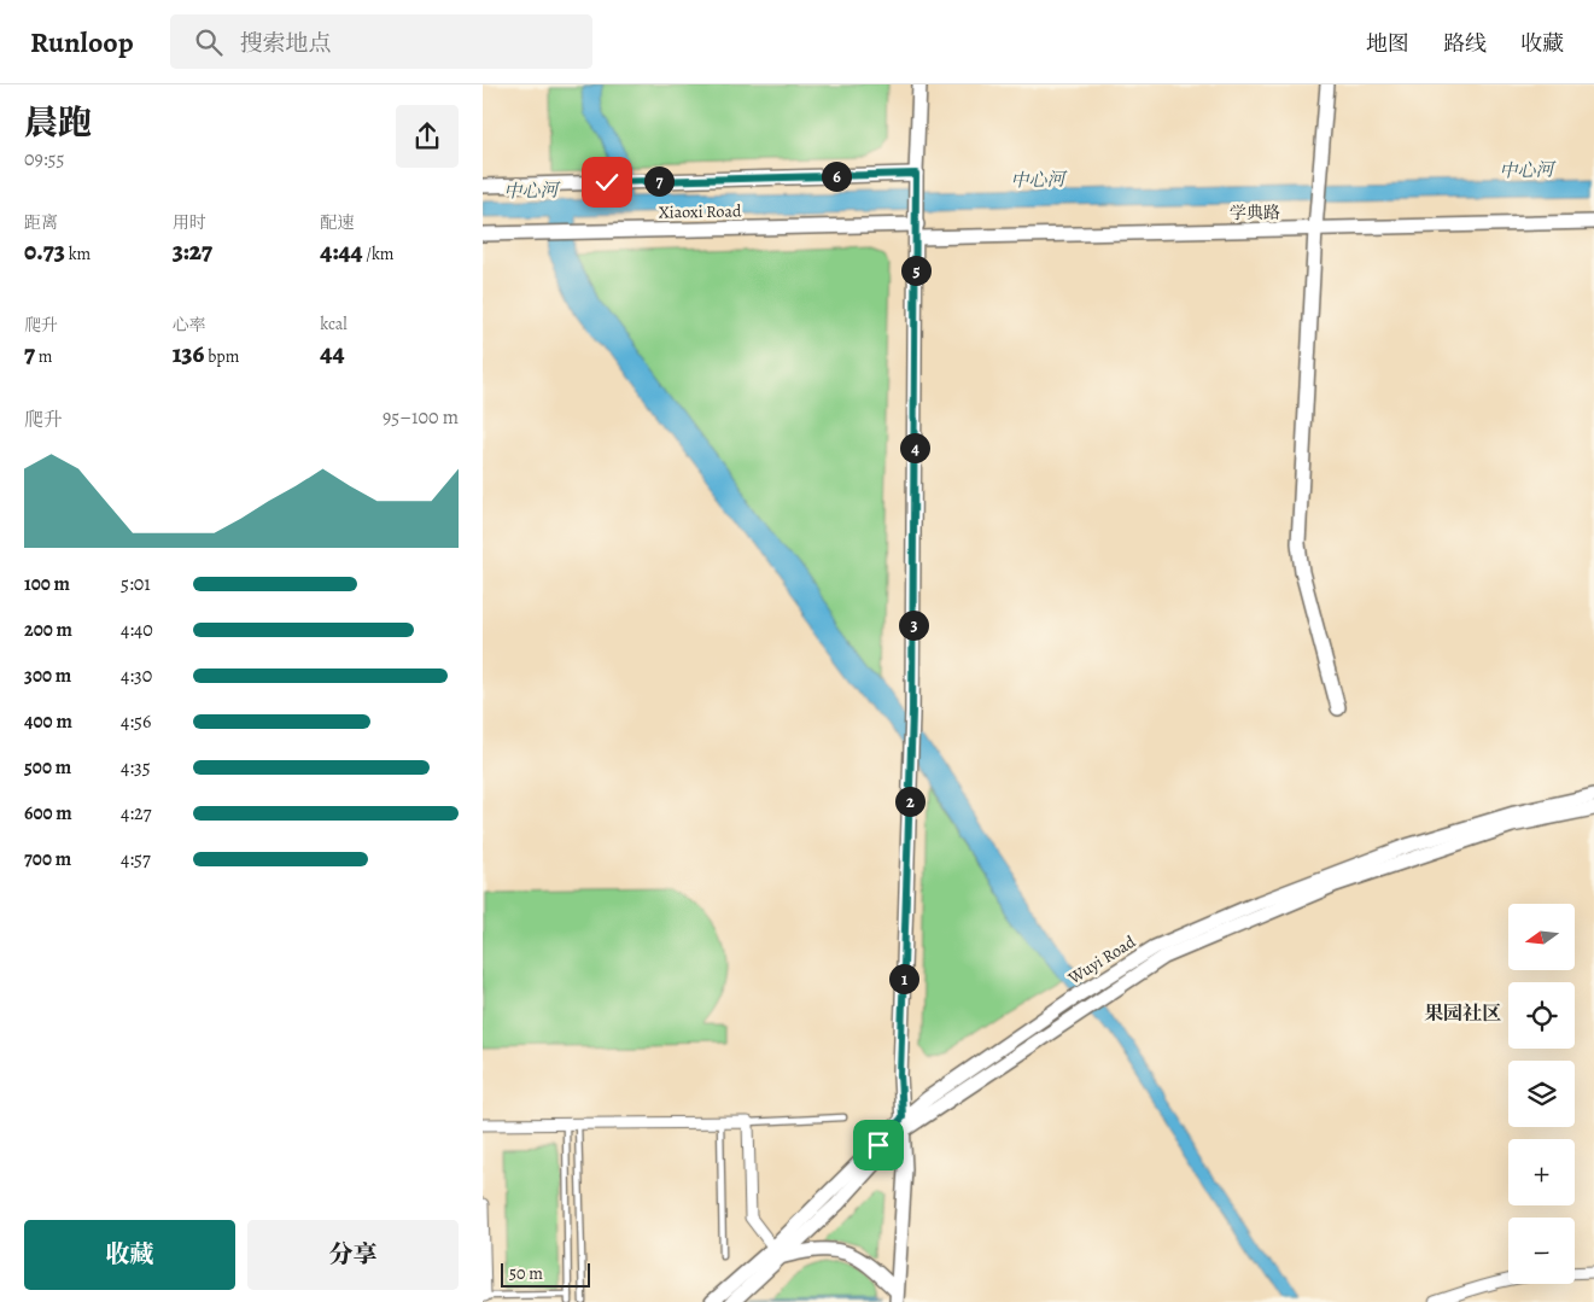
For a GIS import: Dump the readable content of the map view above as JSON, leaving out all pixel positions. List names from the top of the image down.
{
  "streets": {
    "street": ["Xiaoxi Road", "学典路", "Wuyi Road"]
  },
  "crossings": [
    ["Xiaoxi Road", "学典路"]
  ],
  "districts": ["果园社区"],
  "water": ["中心河"],
  "scale_bar": "50 m",
  "north": "left",
  "page": {
    "header": "Runloop",
    "search": "搜索地点",
    "nav": ["地图", "路线", "收藏"],
    "heading": ["晨跑", "09:55"],
    "pins": [
      "6",
      "7",
      "5",
      "4",
      "3",
      "2",
      "1"
    ],
    "stats": [
      ["距离", "0.73 km"],
      ["用时", "3:27"],
      ["配速", "4:44 /km"],
      ["爬升", "7 m"],
      ["心率", "136 bpm"],
      ["kcal", "44"]
    ],
    "chart": ["爬升", "95–100 m"],
    "list": [
      {
        "name": "100 m",
        "note": "5:01"
      },
      {
        "name": "200 m",
        "note": "4:40"
      },
      {
        "name": "300 m",
        "note": "4:30"
      },
      {
        "name": "400 m",
        "note": "4:56"
      },
      {
        "name": "500 m",
        "note": "4:35"
      },
      {
        "name": "600 m",
        "note": "4:27"
      },
      {
        "name": "700 m",
        "note": "4:57"
      }
    ],
    "map_buttons": ["+", "−"],
    "buttons": ["收藏", "分享"],
    "scale": "50 m"
  }
}
